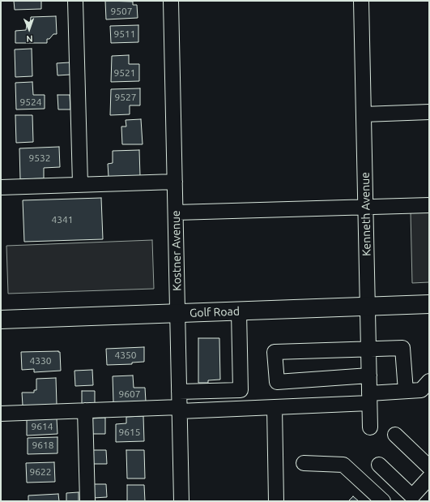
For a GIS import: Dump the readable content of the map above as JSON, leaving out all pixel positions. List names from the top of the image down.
{
  "streets": {
    "main road": ["Golf Road"],
    "street": ["Kenneth Avenue", "Kostner Avenue"]
  },
  "crossings": [
    ["Kenneth Avenue", "Golf Road"],
    ["Kostner Avenue", "Golf Road"]
  ],
  "house_numbers": [
    "9507",
    "9511",
    "9521",
    "9527",
    "9524",
    "9532",
    "4341",
    "4350",
    "4330",
    "9607",
    "9614",
    "9615",
    "9618",
    "9622"
  ],
  "north": "bottom"
}
